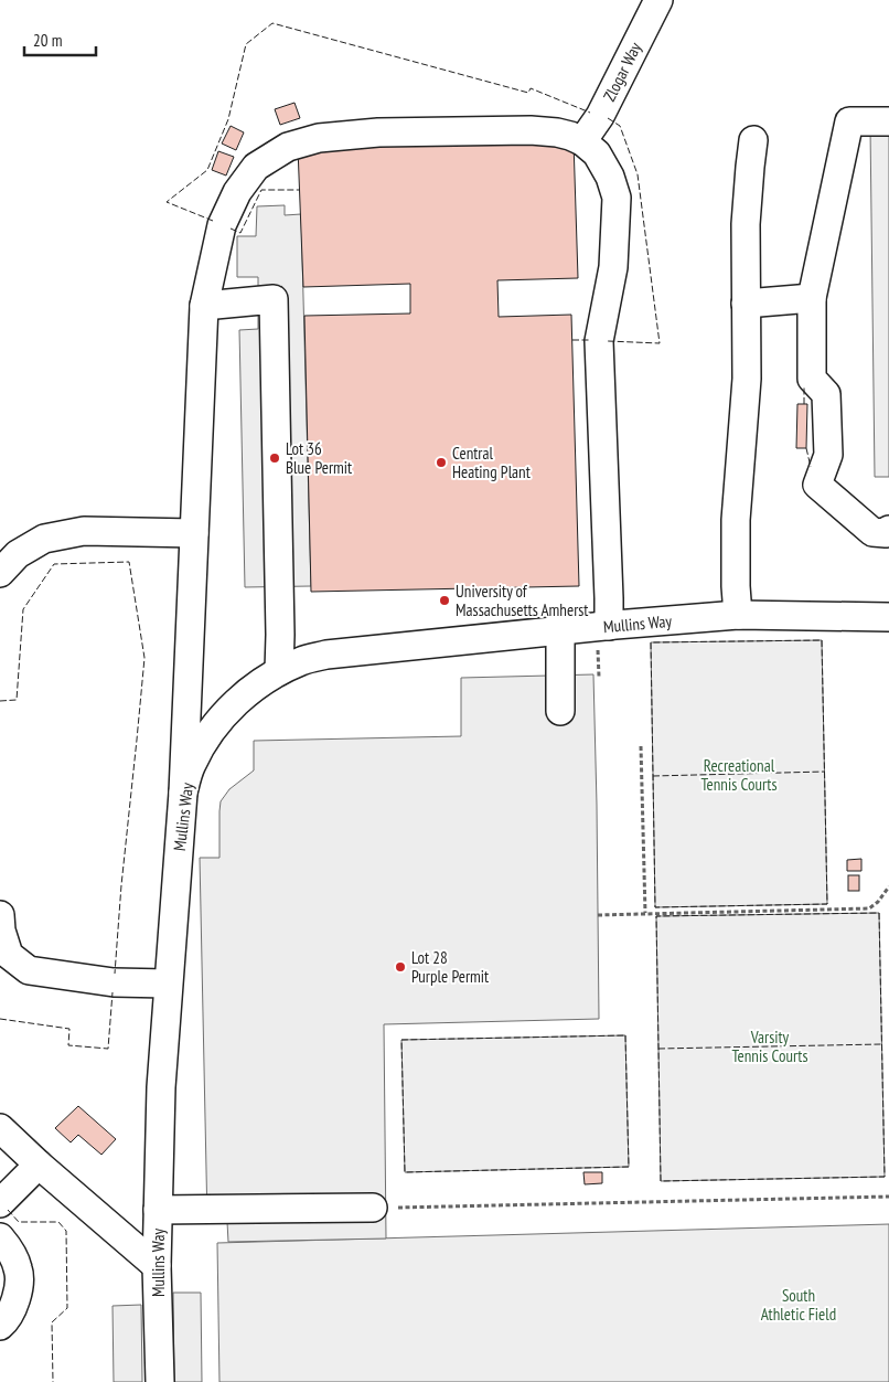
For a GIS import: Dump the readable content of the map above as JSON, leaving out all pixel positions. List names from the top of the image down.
{
  "streets": {
    "street": ["Zlogar Way", "Mullins Way"]
  },
  "parks": ["Recreational Tennis Courts", "Varsity Tennis Courts", "South Athletic Field"],
  "places": [
    "Lot 36 Blue Permit",
    "Central Heating Plant",
    "University of Massachusetts Amherst",
    "Lot 28 Purple Permit"
  ],
  "scale_bar": "20 m"
}
